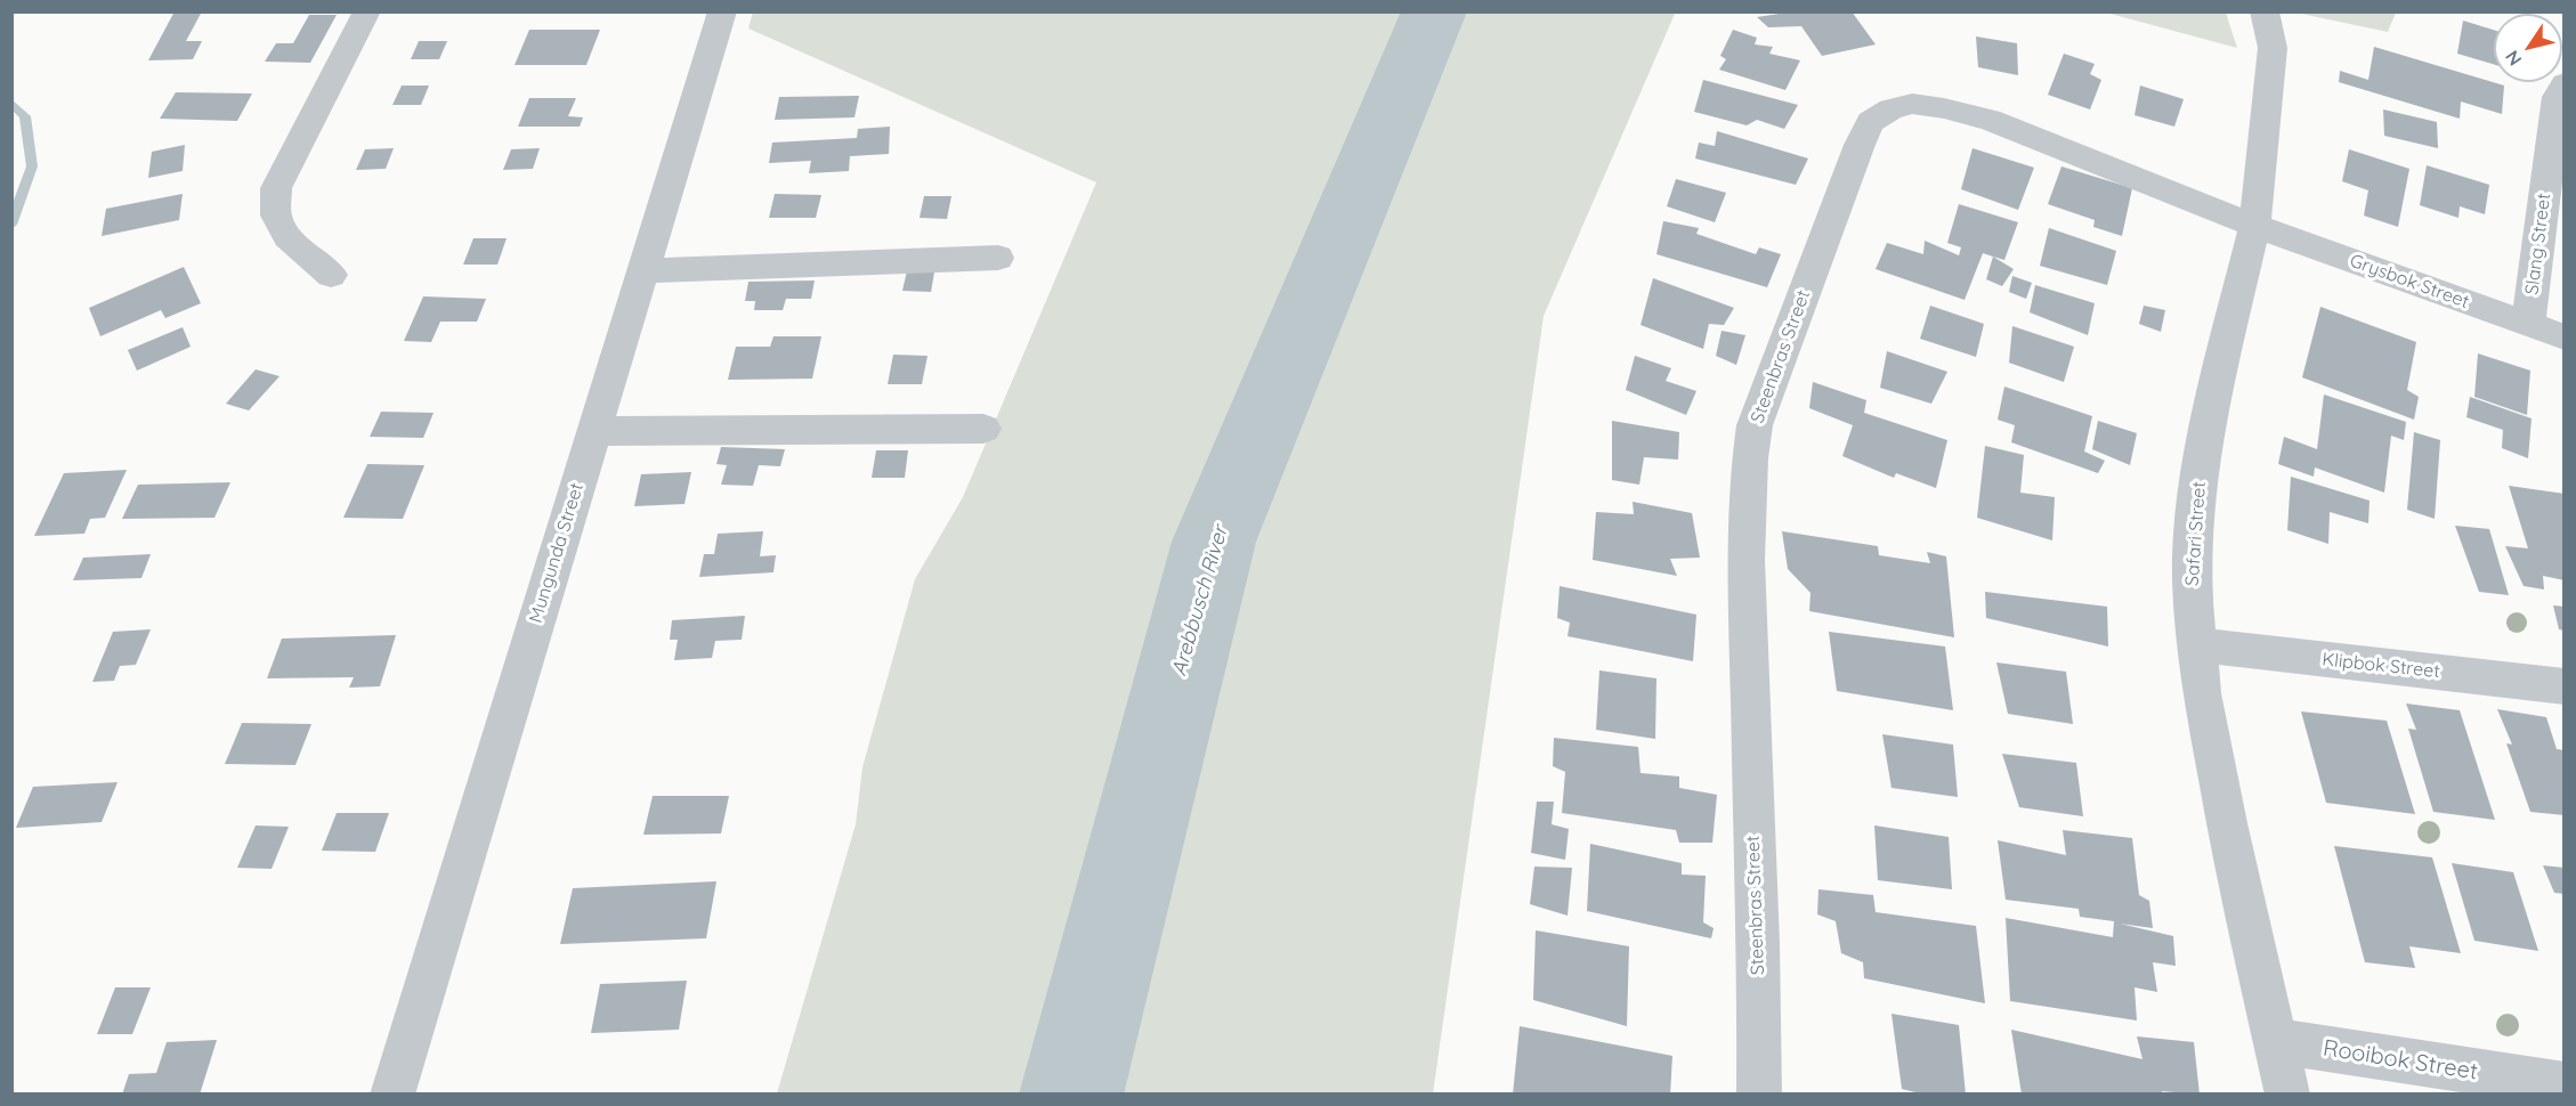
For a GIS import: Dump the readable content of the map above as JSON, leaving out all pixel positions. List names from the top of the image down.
{
  "streets": {
    "street": [
      "Slang Street",
      "Grysbok Street",
      "Steenbras Street",
      "Safari Street",
      "Mungunda Street",
      "Klipbok Street",
      "Rooibok Street"
    ]
  },
  "crossings": [
    ["Slang Street", "Grysbok Street"],
    ["Grysbok Street", "Steenbras Street"],
    ["Grysbok Street", "Safari Street"],
    ["Steenbras Street", "Safari Street"],
    ["Safari Street", "Klipbok Street"],
    ["Safari Street", "Rooibok Street"]
  ],
  "water": ["Arebbusch River"],
  "north": "bottom left"
}
